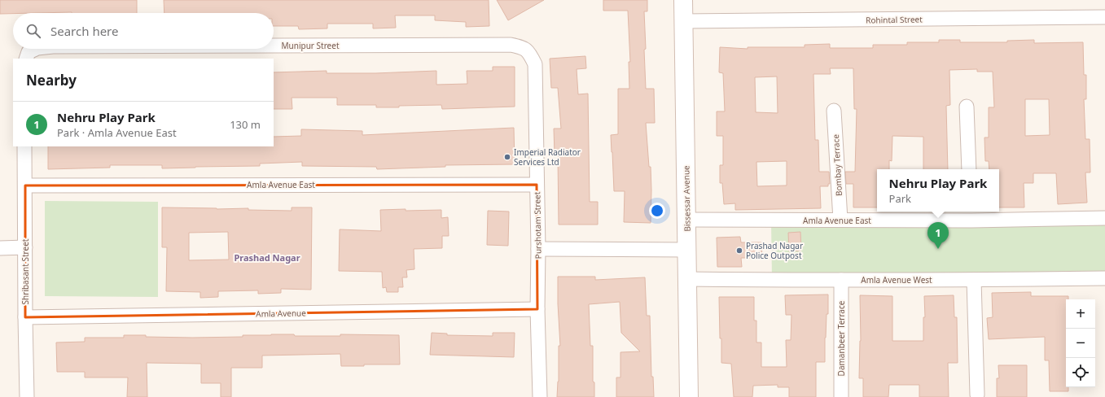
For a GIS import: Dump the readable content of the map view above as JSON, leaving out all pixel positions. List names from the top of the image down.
{
  "streets": {
    "street": [
      "Rohintal Street",
      "Munipur Street",
      "Bombay Terrace",
      "Amla Avenue East",
      "Bissessar Avenue",
      "Purshotam Street",
      "Shribasant Street",
      "Amla Avenue West",
      "Amla Avenue",
      "Damanbeer Terrace"
    ]
  },
  "crossings": [
    ["Rohintal Street", "Bissessar Avenue"],
    ["Munipur Street", "Purshotam Street"],
    ["Bombay Terrace", "Amla Avenue East"],
    ["Amla Avenue East", "Bissessar Avenue"],
    ["Amla Avenue East", "Purshotam Street"],
    ["Amla Avenue East", "Shribasant Street"],
    ["Bissessar Avenue", "Amla Avenue West"],
    ["Purshotam Street", "Amla Avenue"],
    ["Shribasant Street", "Amla Avenue"],
    ["Amla Avenue West", "Damanbeer Terrace"]
  ],
  "districts": ["Prashad Nagar"],
  "places": ["Imperial Radiator Services Ltd", "Prashad Nagar Police Outpost"],
  "page": {
    "search": "Search here",
    "heading": "Nearby",
    "list": [
      {
        "mark": "1",
        "name": "Nehru Play Park",
        "note": "Park · Amla Avenue East",
        "value": "130 m"
      }
    ],
    "popup": ["Nehru Play Park", "Park"],
    "pins": "1",
    "map_buttons": ["+", "−"]
  }
}
